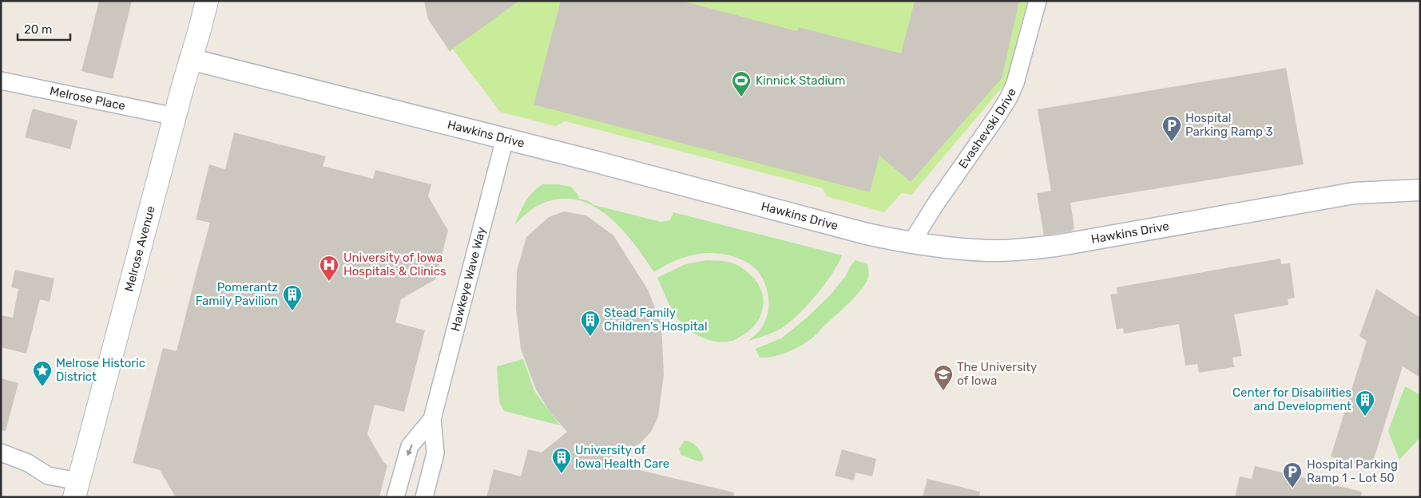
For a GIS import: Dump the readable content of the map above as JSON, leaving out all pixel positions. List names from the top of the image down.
{
  "streets": {
    "main road": ["Melrose Avenue"],
    "street": [
      "Melrose Place",
      "Evashevski Drive",
      "Hawkins Drive",
      "Hawkeye Wave Way"
    ]
  },
  "crossings": [
    ["Melrose Place", "Melrose Avenue"],
    ["Evashevski Drive", "Hawkins Drive"],
    ["Hawkins Drive", "Melrose Avenue"],
    ["Hawkins Drive", "Hawkeye Wave Way"]
  ],
  "places": {
    "sports": ["Kinnick Stadium"],
    "parking": ["Hospital Parking Ramp 3", "Hospital Parking Ramp 1 - Lot 50"],
    "hospital": ["University of Iowa Hospitals & Clinics"],
    "building": [
      "Pomerantz Family Pavilion",
      "Stead Family Children's Hospital",
      "Center for Disabilities and Development",
      "University of Iowa Health Care"
    ],
    "place": ["Melrose Historic District"],
    "school or university": ["The University of Iowa"]
  },
  "scale_bar": "20 m"
}
